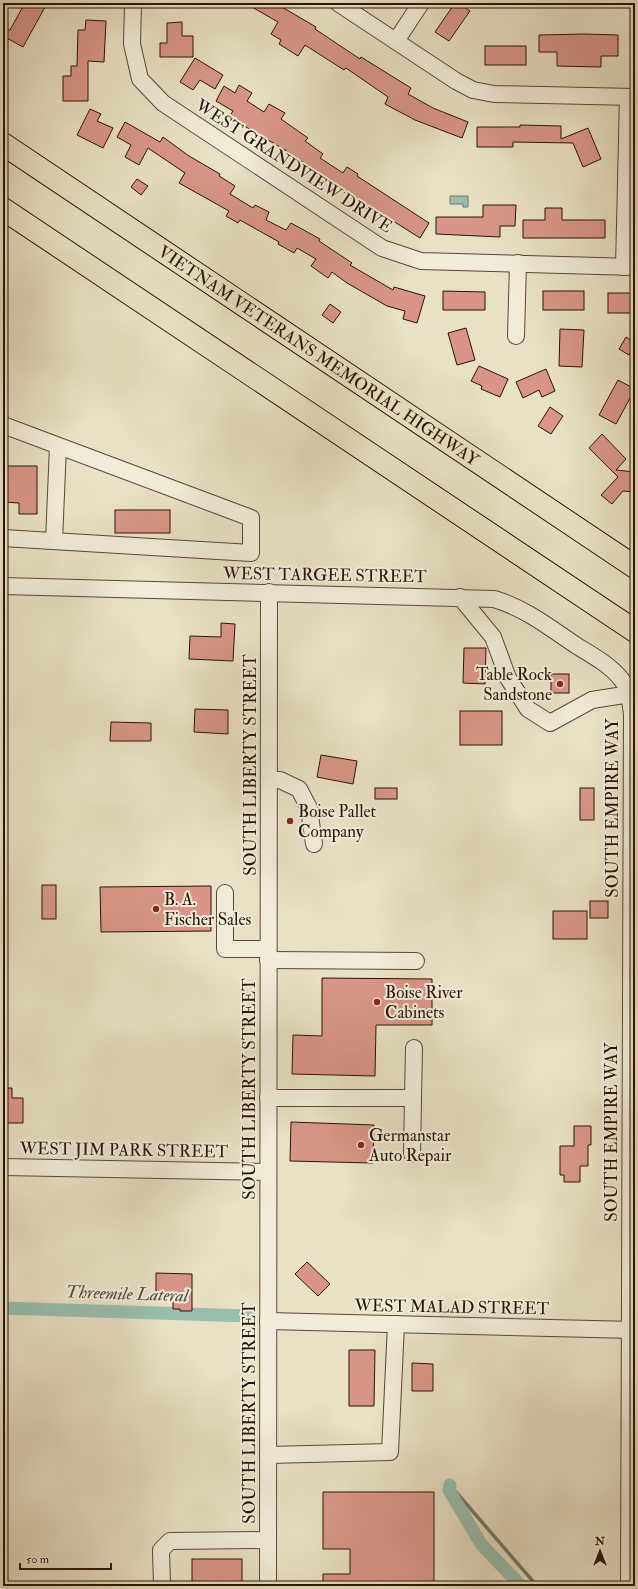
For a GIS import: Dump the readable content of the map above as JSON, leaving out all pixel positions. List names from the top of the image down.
{
  "streets": {
    "highway": ["VIETNAM VETERANS MEMORIAL HIGHWAY"],
    "street": [
      "WEST GRANDVIEW DRIVE",
      "WEST TARGEE STREET",
      "SOUTH LIBERTY STREET",
      "SOUTH EMPIRE WAY",
      "WEST JIM PARK STREET",
      "WEST MALAD STREET"
    ]
  },
  "crossings": [
    ["WEST TARGEE STREET", "SOUTH LIBERTY STREET"],
    ["WEST TARGEE STREET", "SOUTH EMPIRE WAY"],
    ["SOUTH LIBERTY STREET", "WEST JIM PARK STREET"],
    ["SOUTH LIBERTY STREET", "WEST MALAD STREET"],
    ["SOUTH EMPIRE WAY", "WEST MALAD STREET"]
  ],
  "water": ["Threemile Lateral"],
  "places": [
    "Table Rock Sandstone",
    "Boise Pallet Company",
    "B. A. Fischer Sales",
    "Boise River Cabinets",
    "Germanstar Auto Repair"
  ],
  "scale_bar": "50 m",
  "north": "top"
}
